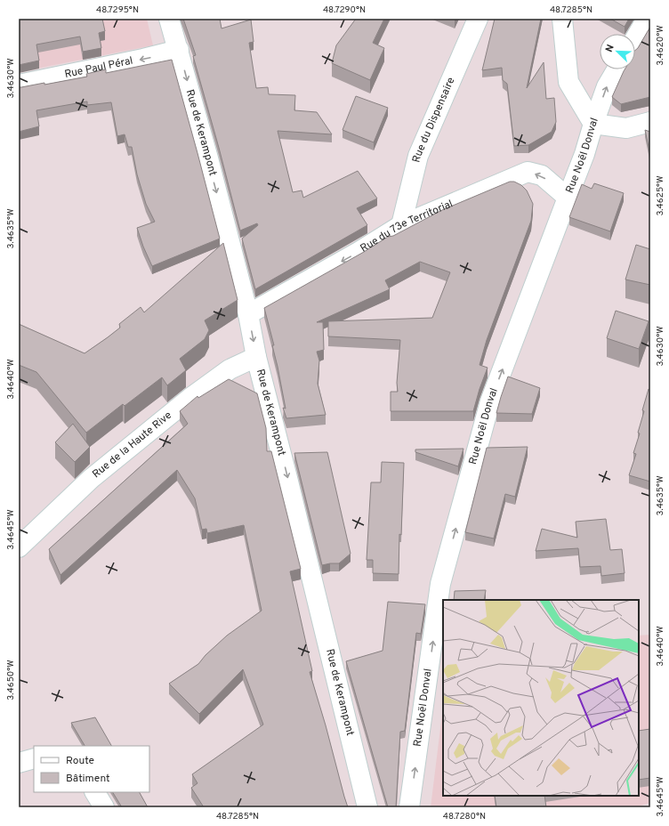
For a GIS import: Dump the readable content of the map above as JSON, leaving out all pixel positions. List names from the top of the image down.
{
  "streets": {
    "street": [
      "Rue Paul Péral",
      "Rue du Dispensaire",
      "Rue de Kerampont",
      "Rue Noël Donval",
      "Rue du 73e Territorial",
      "Rue de la Haute Rive"
    ]
  },
  "crossings": [
    ["Rue Paul Péral", "Rue de Kerampont"],
    ["Rue du Dispensaire", "Rue du 73e Territorial"],
    ["Rue de Kerampont", "Rue du 73e Territorial"],
    ["Rue de Kerampont", "Rue de la Haute Rive"],
    ["Rue Noël Donval", "Rue du 73e Territorial"]
  ],
  "one_way": [
    "Rue Paul Péral",
    "Rue de Kerampont",
    "Rue Noël Donval",
    "Rue du 73e Territorial"
  ],
  "legend": ["Route", "Bâtiment"],
  "north": "top left",
  "coordinates": [
    "48.7295°N",
    "48.7290°N",
    "48.7285°N",
    "3.4620°W",
    "3.4630°W",
    "3.4625°W",
    "3.4635°W",
    "3.4640°W",
    "3.4645°W",
    "3.4650°W",
    "48.7280°N"
  ]
}
